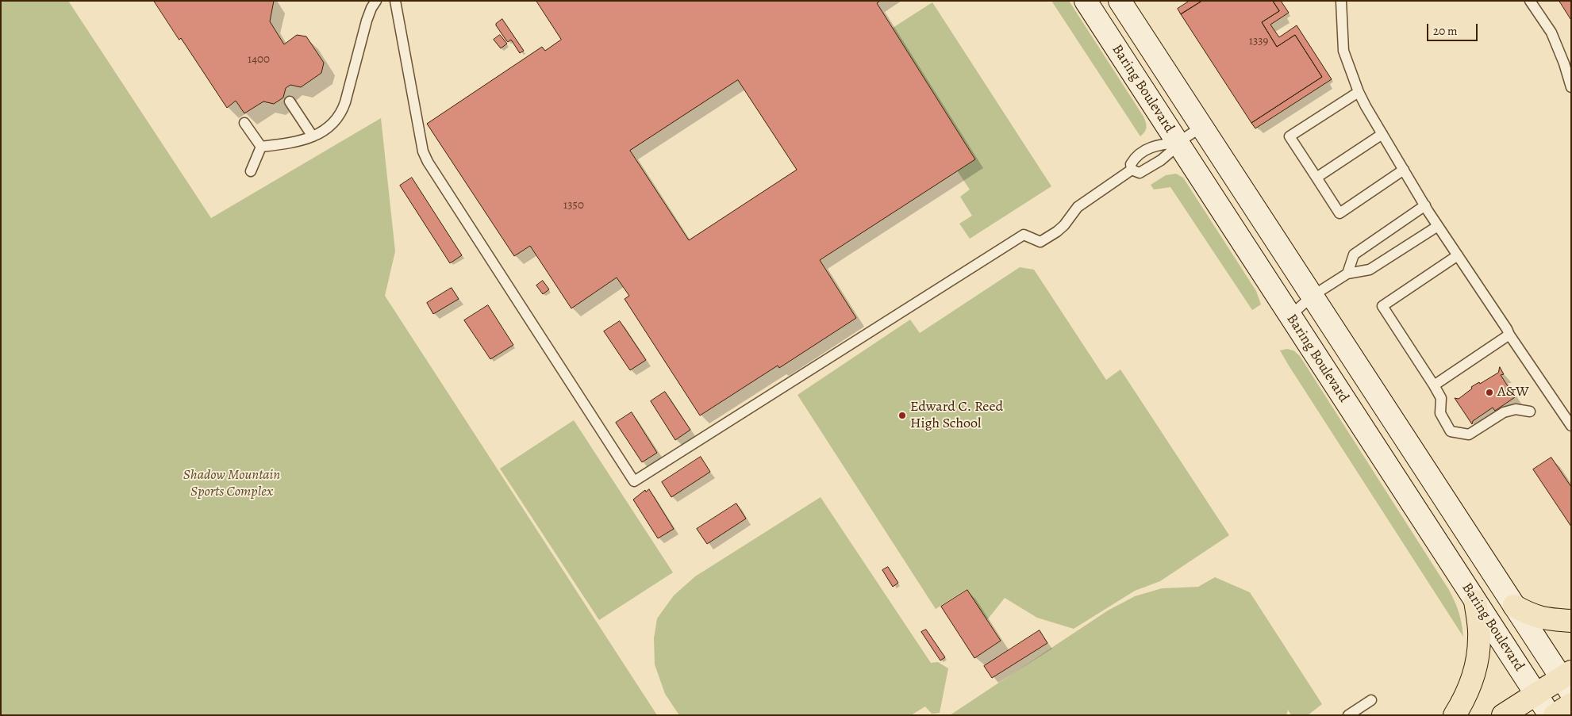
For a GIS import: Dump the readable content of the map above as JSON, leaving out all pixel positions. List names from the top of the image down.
{
  "streets": {
    "main road": ["Baring Boulevard"]
  },
  "parks": ["Shadow Mountain Sports Complex"],
  "places": ["A&W", "Edward C. Reed High School"],
  "house_numbers": ["1339", "1400", "1350"],
  "scale_bar": "20 m"
}
